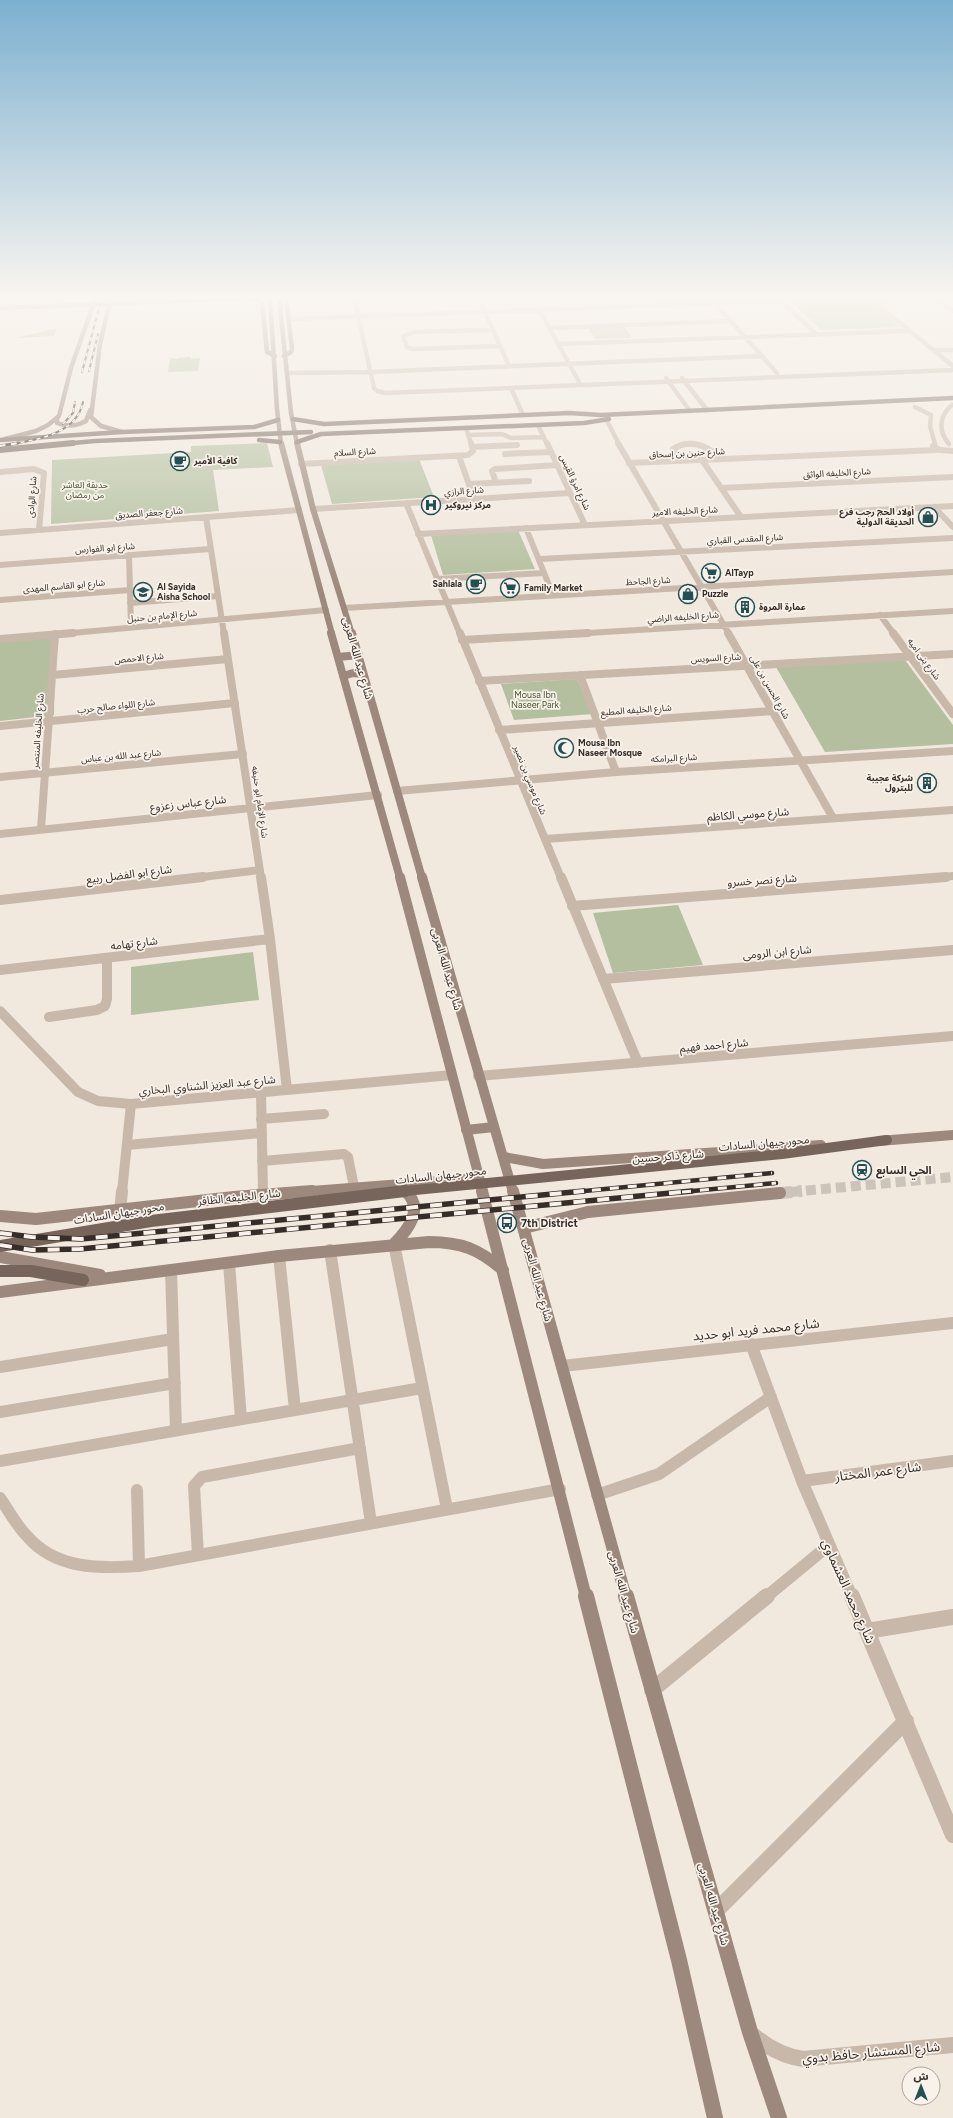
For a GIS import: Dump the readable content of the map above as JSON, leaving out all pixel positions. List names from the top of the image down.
{
  "streets": {
    "main road": [
      "شارع عبد الله العربى",
      "محور جيهان السادات",
      "شارع ذاكر حسين",
      "شارع الخليفه الظافر"
    ],
    "street": [
      "شارع السلام",
      "شارع حنين بن إسحاق",
      "شارع الخليفه الواثق",
      "شارع امرؤ القيس",
      "شارع الرازي",
      "شارع الوادى",
      "شارع الخليفه الامير",
      "شارع جعفر الصديق",
      "شارع المقدس القباري",
      "شارع ابو الفوارس",
      "شارع الجاحظ",
      "شارع ابو القاسم المهدى",
      "شارع الإمام بن حنبل",
      "شارع الخليفه الراضي",
      "شارع الاحمص",
      "شارع السويس",
      "شارع بنى اميه",
      "شارع الحسن بن على",
      "شارع اللواء صالح حرب",
      "شارع الخليفه المطيع",
      "شارع الخليفه المنتصر",
      "شارع عبد الله بن عباس",
      "شارع البرامكه",
      "شارع موسي بن نصير",
      "شارع الإمام ابو حنيفه",
      "شارع عباس زعزوع",
      "شارع موسي الكاظم",
      "شارع ابو الفضل ربيع",
      "شارع نصر خسرو",
      "شارع تهامه",
      "شارع ابن الرومى",
      "شارع احمد فهيم",
      "شارع عبد العزيز الشناوي البخاري",
      "شارع محمد فريد ابو حديد",
      "شارع عمر المختار",
      "شارع محمد العشماوي",
      "شارع المستشار حافظ بدوي"
    ]
  },
  "crossings": [
    ["شارع السلام", "شارع عبد الله العربى"],
    ["شارع حنين بن إسحاق", "شارع الحسن بن على"],
    ["شارع امرؤ القيس", "شارع الرازي"],
    ["شارع امرؤ القيس", "شارع الخليفه الامير"],
    ["شارع الرازي", "شارع عبد الله العربى"],
    ["شارع الرازي", "شارع موسي بن نصير"],
    ["شارع الوادى", "شارع جعفر الصديق"],
    ["شارع الخليفه الامير", "شارع الحسن بن على"],
    ["شارع الخليفه الامير", "شارع موسي بن نصير"],
    ["شارع جعفر الصديق", "شارع عبد الله العربى"],
    ["شارع جعفر الصديق", "شارع الإمام ابو حنيفه"],
    ["شارع المقدس القباري", "شارع الحسن بن على"],
    ["شارع ابو الفوارس", "شارع الإمام ابو حنيفه"],
    ["شارع الجاحظ", "شارع عبد الله العربى"],
    ["شارع الجاحظ", "شارع الحسن بن على"],
    ["شارع الجاحظ", "شارع موسي بن نصير"],
    ["شارع الإمام بن حنبل", "شارع عبد الله العربى"],
    ["شارع الإمام بن حنبل", "شارع الخليفه المنتصر"],
    ["شارع الإمام بن حنبل", "شارع الإمام ابو حنيفه"],
    ["شارع الخليفه الراضي", "شارع بنى اميه"],
    ["شارع الخليفه الراضي", "شارع الحسن بن على"],
    ["شارع الخليفه الراضي", "شارع موسي بن نصير"],
    ["شارع الاحمص", "شارع الخليفه المنتصر"],
    ["شارع الاحمص", "شارع الإمام ابو حنيفه"],
    ["شارع عبد الله العربى", "شارع البرامكه"],
    ["شارع عبد الله العربى", "شارع عباس زعزوع"],
    ["شارع عبد الله العربى", "شارع احمد فهيم"],
    ["شارع عبد الله العربى", "شارع عبد العزيز الشناوي البخاري"],
    ["شارع عبد الله العربى", "شارع ذاكر حسين"],
    ["شارع عبد الله العربى", "شارع الخليفه الظافر"],
    ["شارع عبد الله العربى", "شارع محمد فريد ابو حديد"],
    ["شارع عبد الله العربى", "شارع المستشار حافظ بدوي"],
    ["شارع السويس", "شارع بنى اميه"],
    ["شارع السويس", "شارع الحسن بن على"],
    ["شارع السويس", "شارع موسي بن نصير"],
    ["شارع الحسن بن على", "شارع الخليفه المطيع"],
    ["شارع الحسن بن على", "شارع البرامكه"],
    ["شارع الحسن بن على", "شارع موسي الكاظم"],
    ["شارع اللواء صالح حرب", "شارع الخليفه المنتصر"],
    ["شارع اللواء صالح حرب", "شارع الإمام ابو حنيفه"],
    ["شارع الخليفه المطيع", "شارع موسي بن نصير"],
    ["شارع الخليفه المنتصر", "شارع عبد الله بن عباس"],
    ["شارع الخليفه المنتصر", "شارع عباس زعزوع"],
    ["شارع عبد الله بن عباس", "شارع الإمام ابو حنيفه"],
    ["شارع البرامكه", "شارع موسي بن نصير"],
    ["شارع موسي بن نصير", "شارع موسي الكاظم"],
    ["شارع موسي بن نصير", "شارع نصر خسرو"],
    ["شارع موسي بن نصير", "شارع ابن الرومى"],
    ["شارع موسي بن نصير", "شارع احمد فهيم"],
    ["شارع الإمام ابو حنيفه", "شارع عباس زعزوع"],
    ["شارع الإمام ابو حنيفه", "شارع ابو الفضل ربيع"],
    ["شارع الإمام ابو حنيفه", "شارع تهامه"],
    ["شارع الإمام ابو حنيفه", "شارع عبد العزيز الشناوي البخاري"],
    ["محور جيهان السادات", "شارع ذاكر حسين"],
    ["شارع محمد فريد ابو حديد", "شارع محمد العشماوي"],
    ["شارع عمر المختار", "شارع محمد العشماوي"]
  ],
  "parks": ["حديقة العاشر من رمضان", "Mousa Ibn Naseer Park"],
  "places": {
    "cafe": ["كافية الأمير", "Sahlala"],
    "hospital": ["مركز نيروكير"],
    "shop": ["أولاد الحج رجب فرع الحديقة الدولية", "Puzzle"],
    "supermarket": ["AlTayp", "Family Market"],
    "school or university": ["Al Sayida Aisha School"],
    "building": ["عمارة المروة", "شركة عجيبة للبترول"],
    "mosque": ["Mousa Ibn Naseer Mosque"],
    "station": ["الحي السابع"],
    "bus stop": ["7th District"]
  },
  "north": "top"
}
